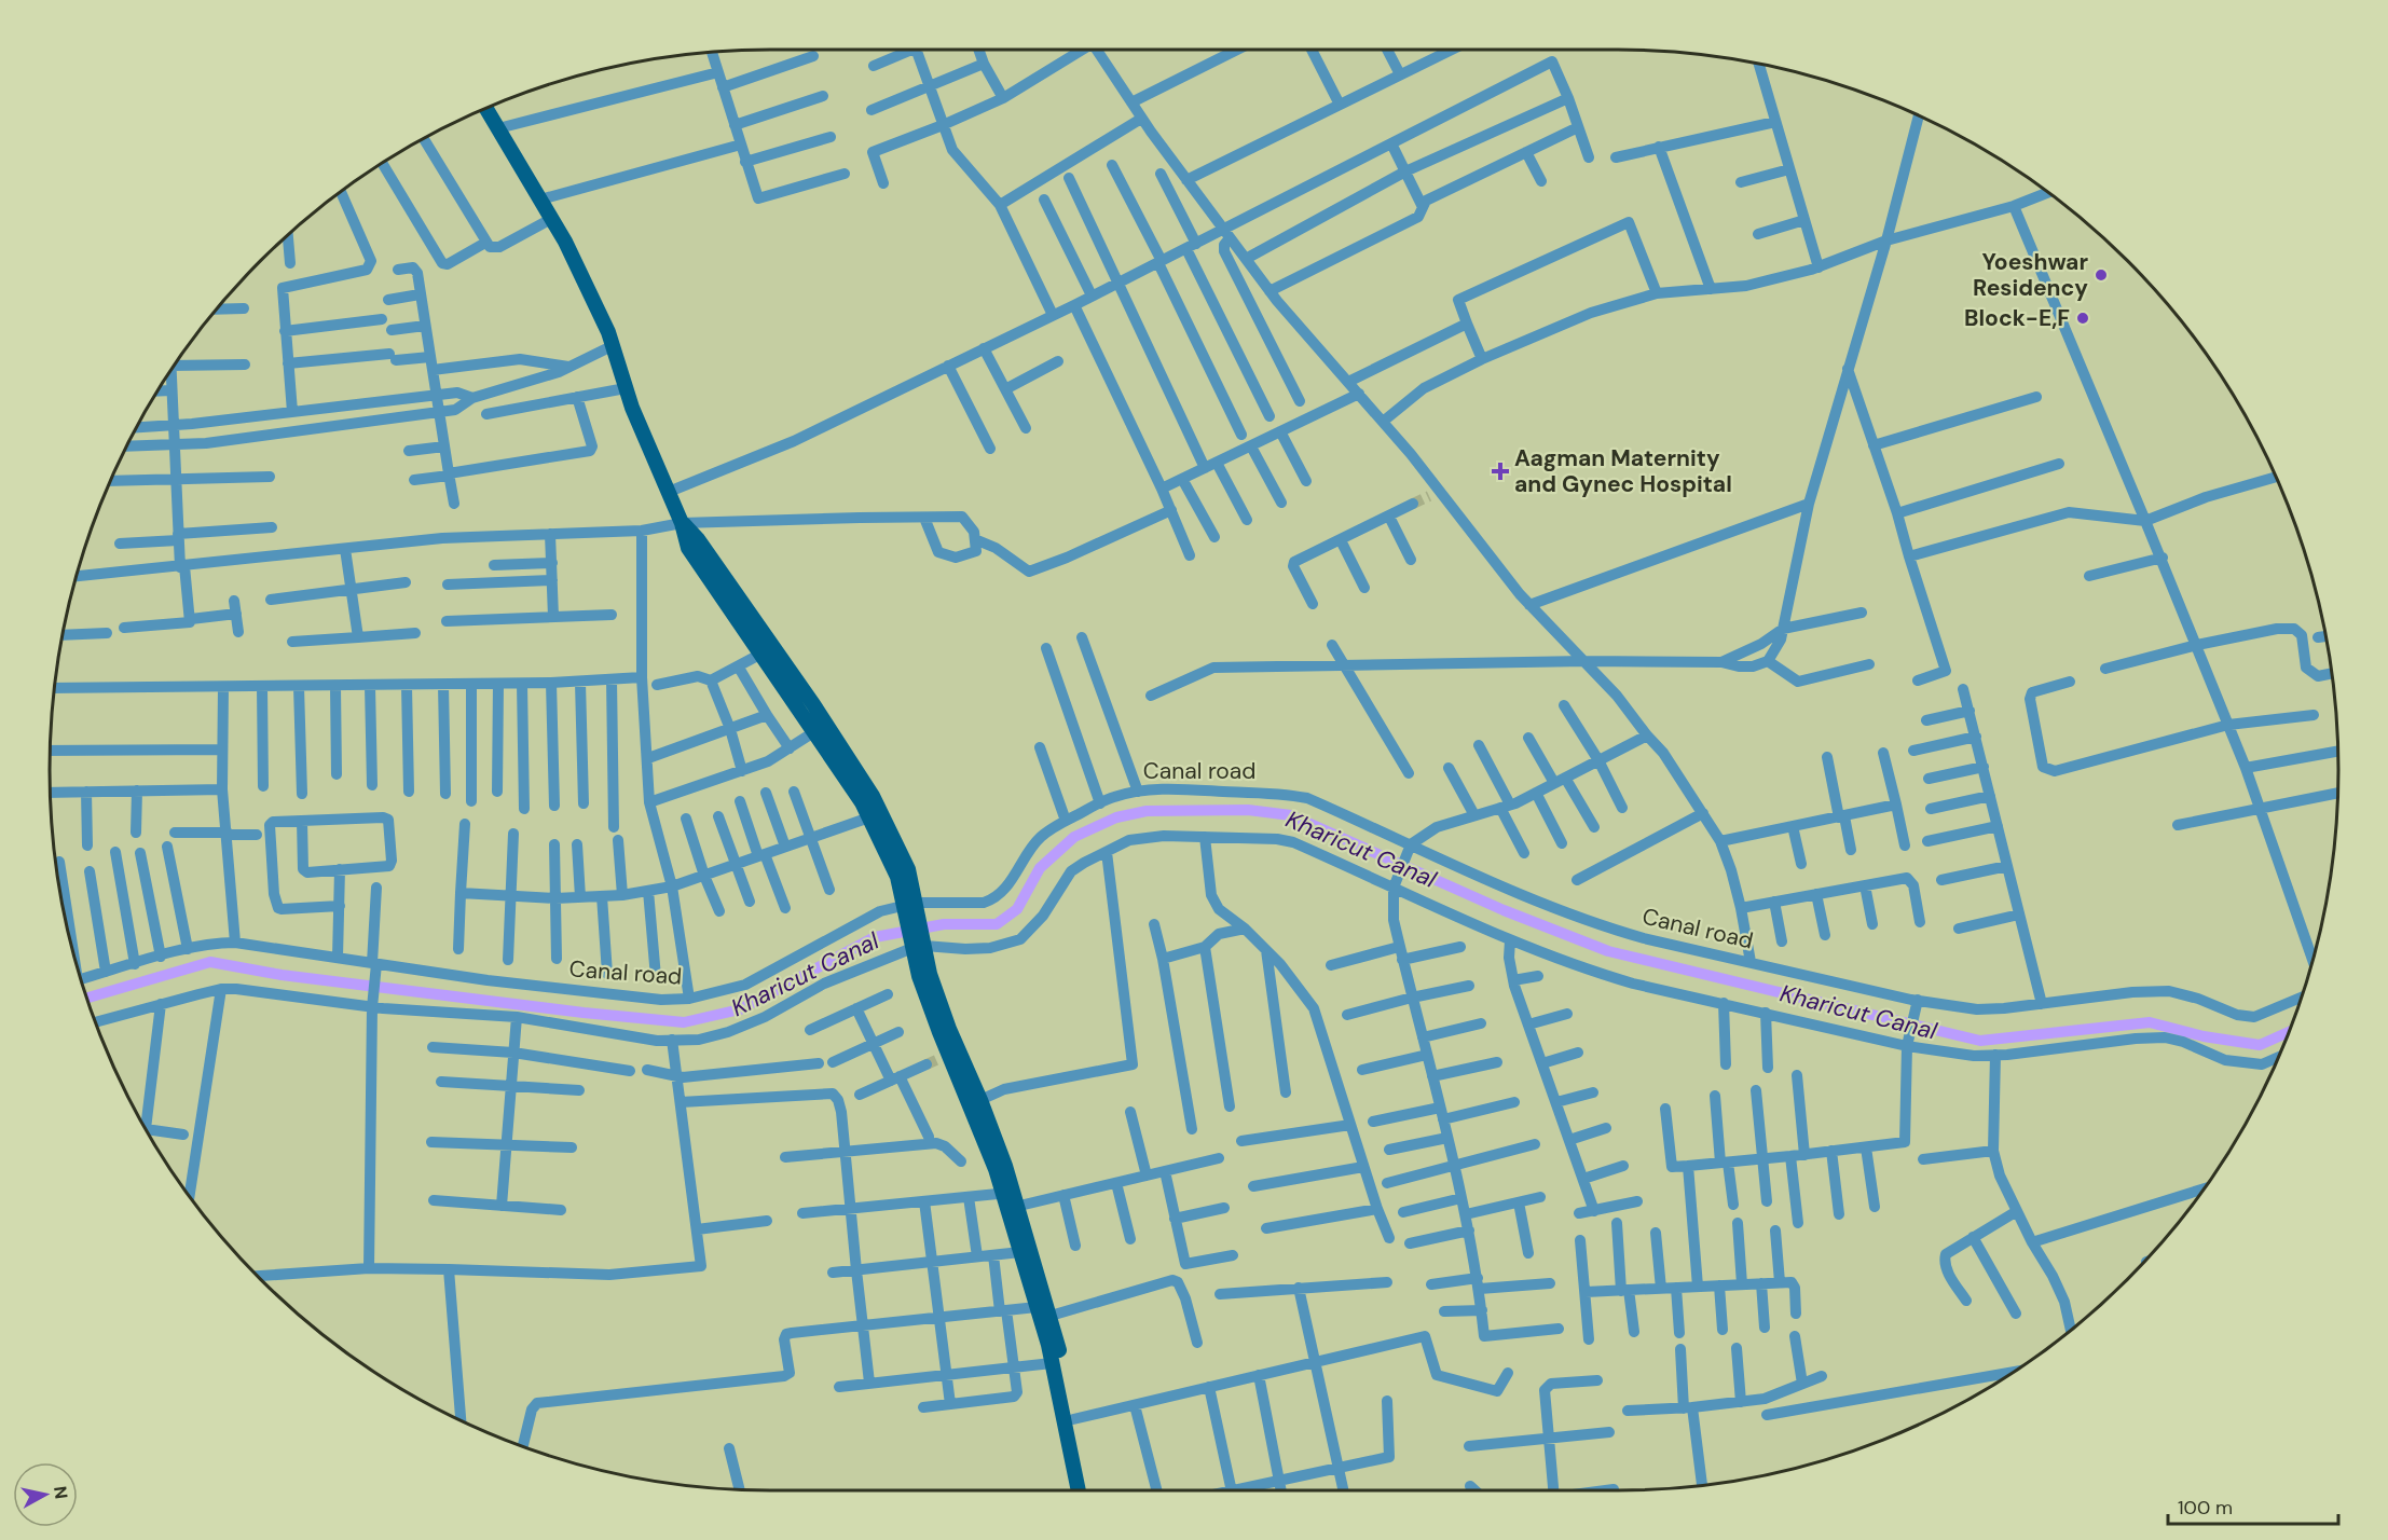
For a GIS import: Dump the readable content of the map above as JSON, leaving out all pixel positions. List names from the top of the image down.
{
  "streets": {
    "street": ["Canal road"]
  },
  "water": ["Kharicut Canal"],
  "places": {
    "other": ["Yoeshwar Residency", "Block-E,F"],
    "health": ["Aagman Maternity and Gynec Hospital"]
  },
  "scale_bar": "100 m",
  "north": "right"
}
